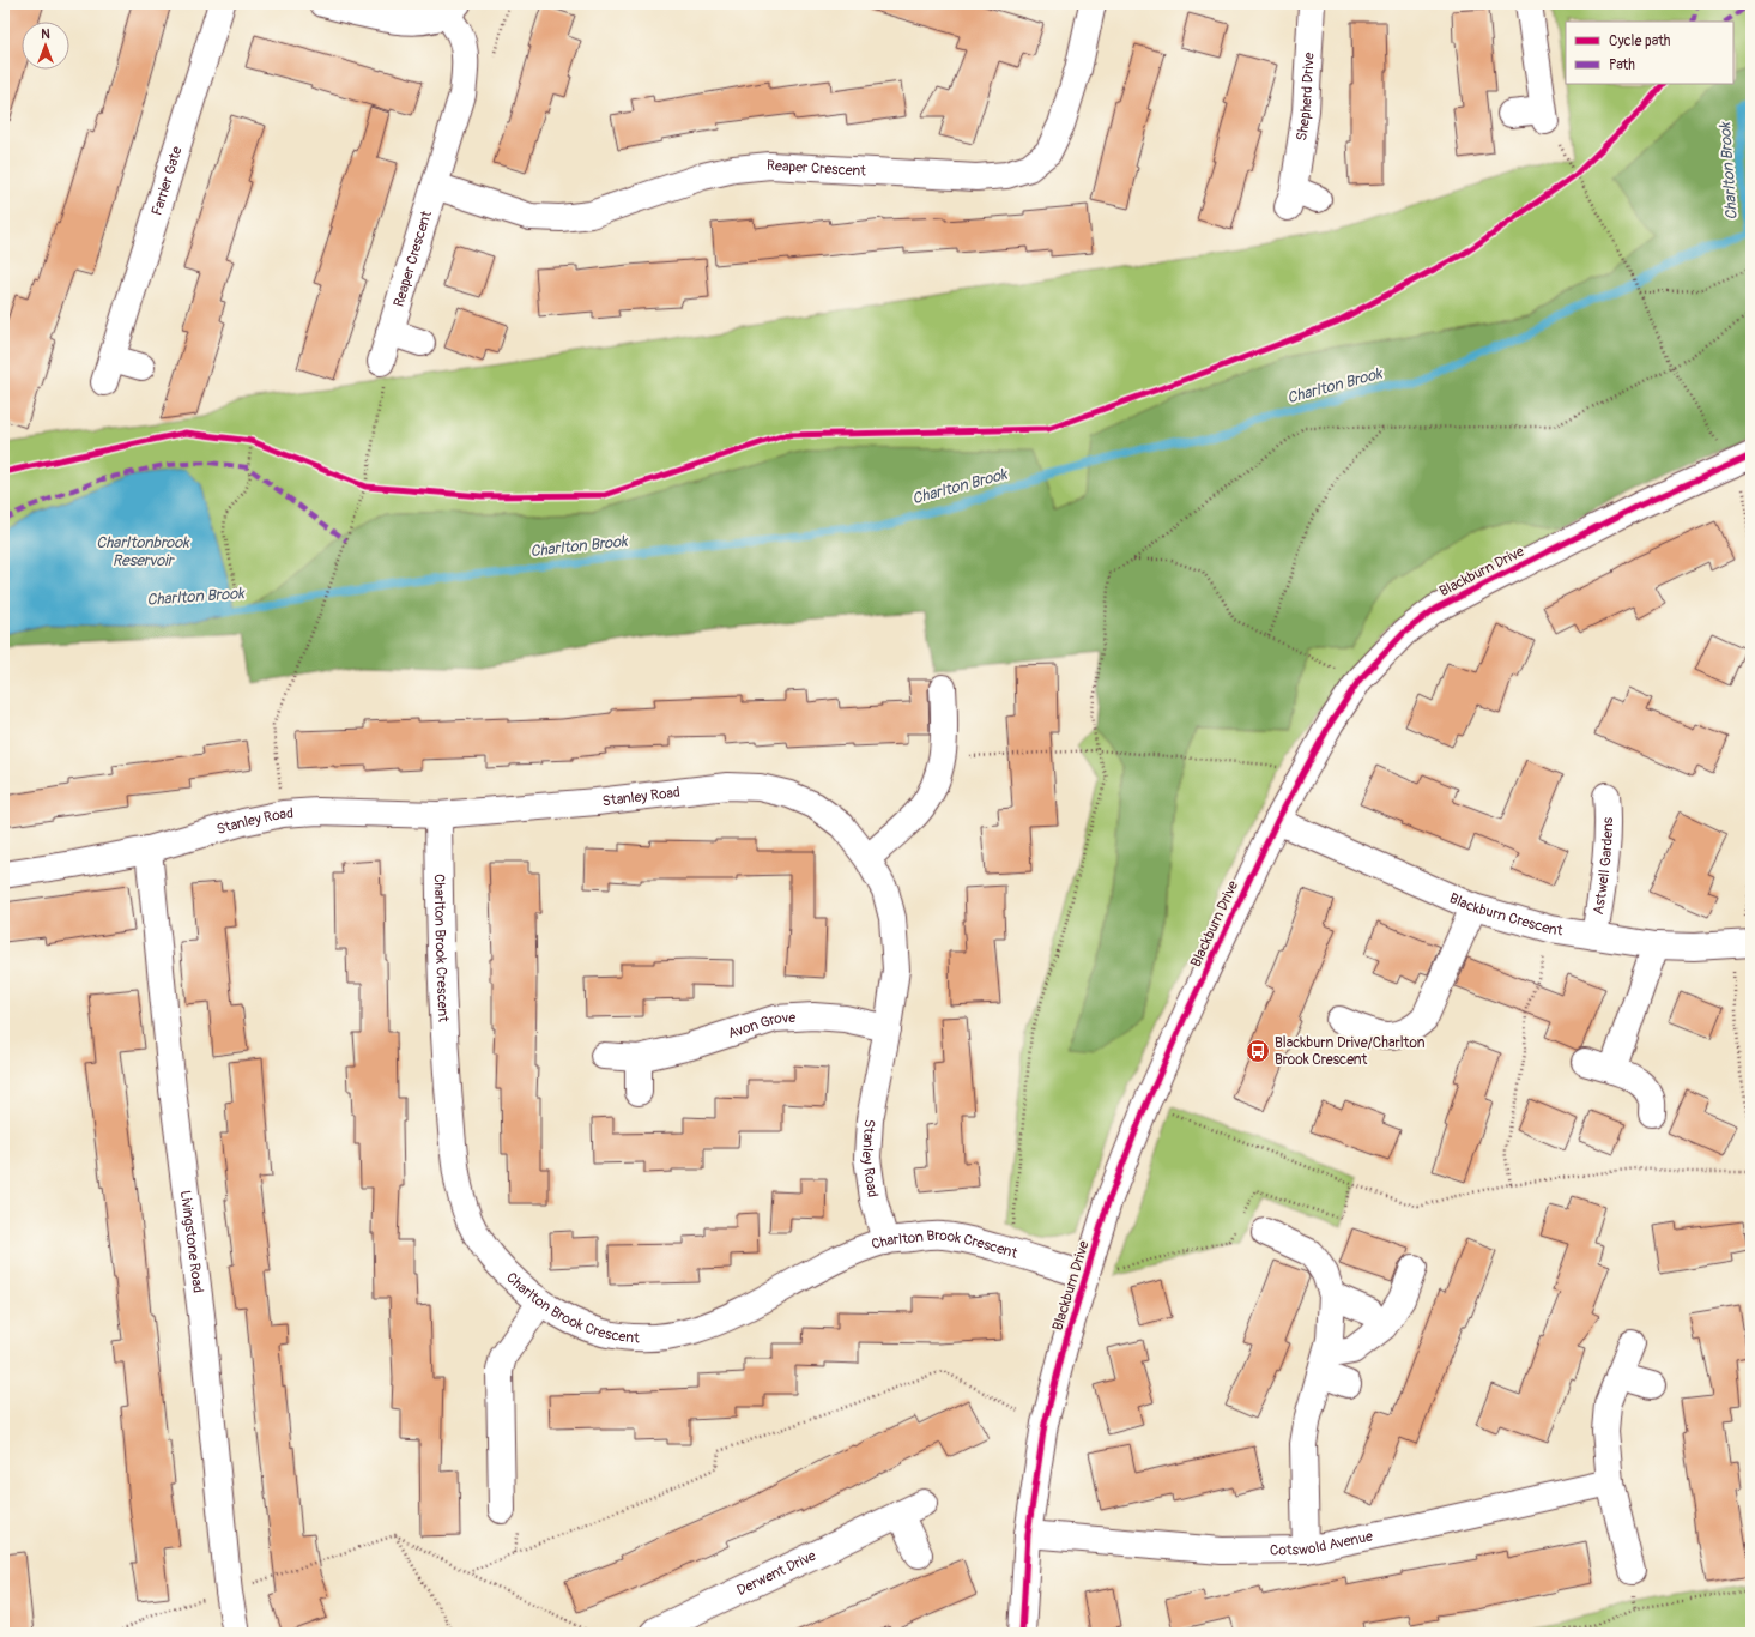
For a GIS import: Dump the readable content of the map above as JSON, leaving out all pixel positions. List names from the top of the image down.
{
  "streets": {
    "street": [
      "Shepherd Drive",
      "Reaper Crescent",
      "Farrier Gate",
      "Blackburn Drive",
      "Stanley Road",
      "Astwell Gardens",
      "Blackburn Crescent",
      "Charlton Brook Crescent",
      "Avon Grove",
      "Livingstone Road",
      "Cotswold Avenue",
      "Derwent Drive"
    ]
  },
  "crossings": [
    ["Blackburn Drive", "Blackburn Crescent"],
    ["Blackburn Drive", "Charlton Brook Crescent"],
    ["Blackburn Drive", "Cotswold Avenue"],
    ["Stanley Road", "Charlton Brook Crescent"],
    ["Stanley Road", "Avon Grove"],
    ["Stanley Road", "Livingstone Road"],
    ["Astwell Gardens", "Blackburn Crescent"]
  ],
  "water": ["Charlton Brook", "Charltonbrook Reservoir"],
  "places": {
    "bus stop": ["Blackburn Drive/Charlton Brook Crescent"]
  },
  "legend": ["Cycle path", "Path"],
  "north": "top"
}
